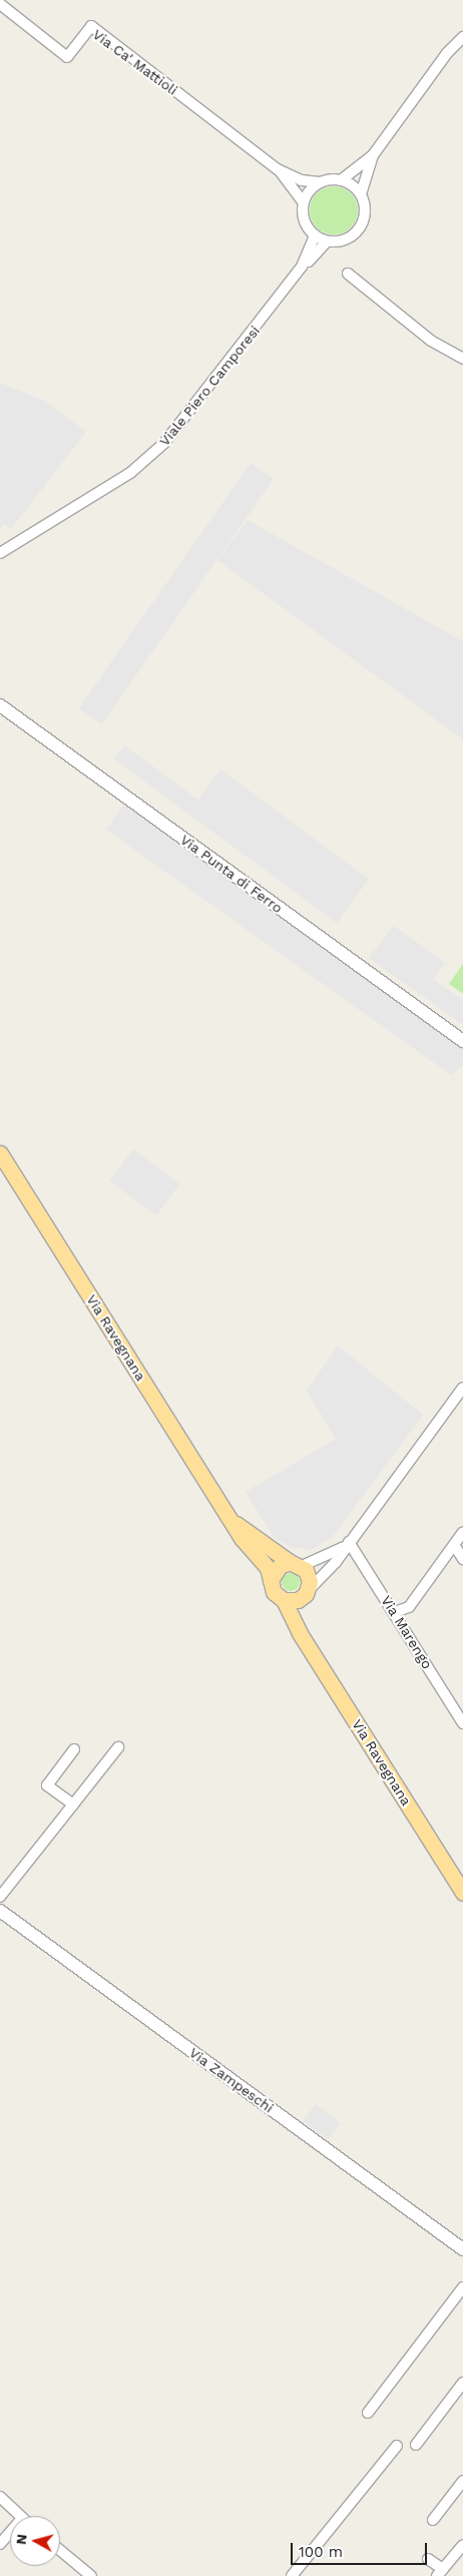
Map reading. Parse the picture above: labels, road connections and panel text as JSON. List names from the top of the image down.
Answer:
{
  "streets": {
    "main road": ["Via Ravegnana"],
    "street": [
      "Via Ca' Mattioli",
      "Viale Piero Camporesi",
      "Via Punta di Ferro",
      "Via Marengo",
      "Via Zampeschi"
    ]
  },
  "crossings": [
    ["Via Ca' Mattioli", "Viale Piero Camporesi"]
  ],
  "scale_bar": "100 m",
  "north": "left"
}
